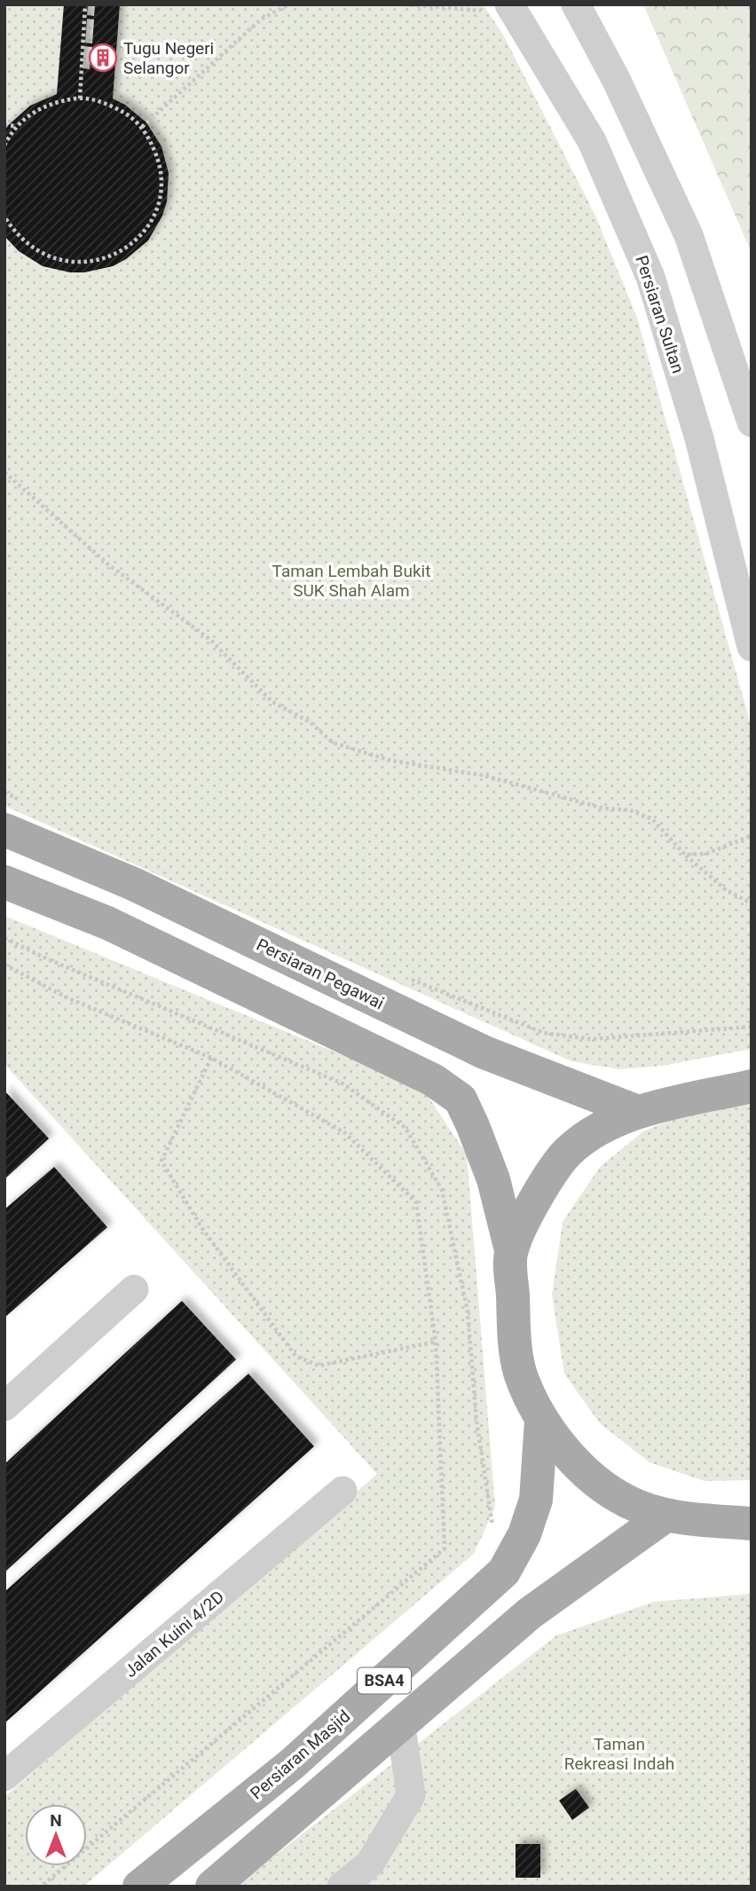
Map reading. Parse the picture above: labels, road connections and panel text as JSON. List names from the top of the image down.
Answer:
{
  "streets": {
    "main road": ["Persiaran Pegawai", "BSA4", "Persiaran Masjid"],
    "street": ["Persiaran Sultan", "Jalan Kuini 4/2D"]
  },
  "parks": ["Taman Lembah Bukit SUK Shah Alam", "Taman Rekreasi Indah"],
  "places": {
    "building": ["Tugu Negeri Selangor"]
  },
  "north": "top"
}
